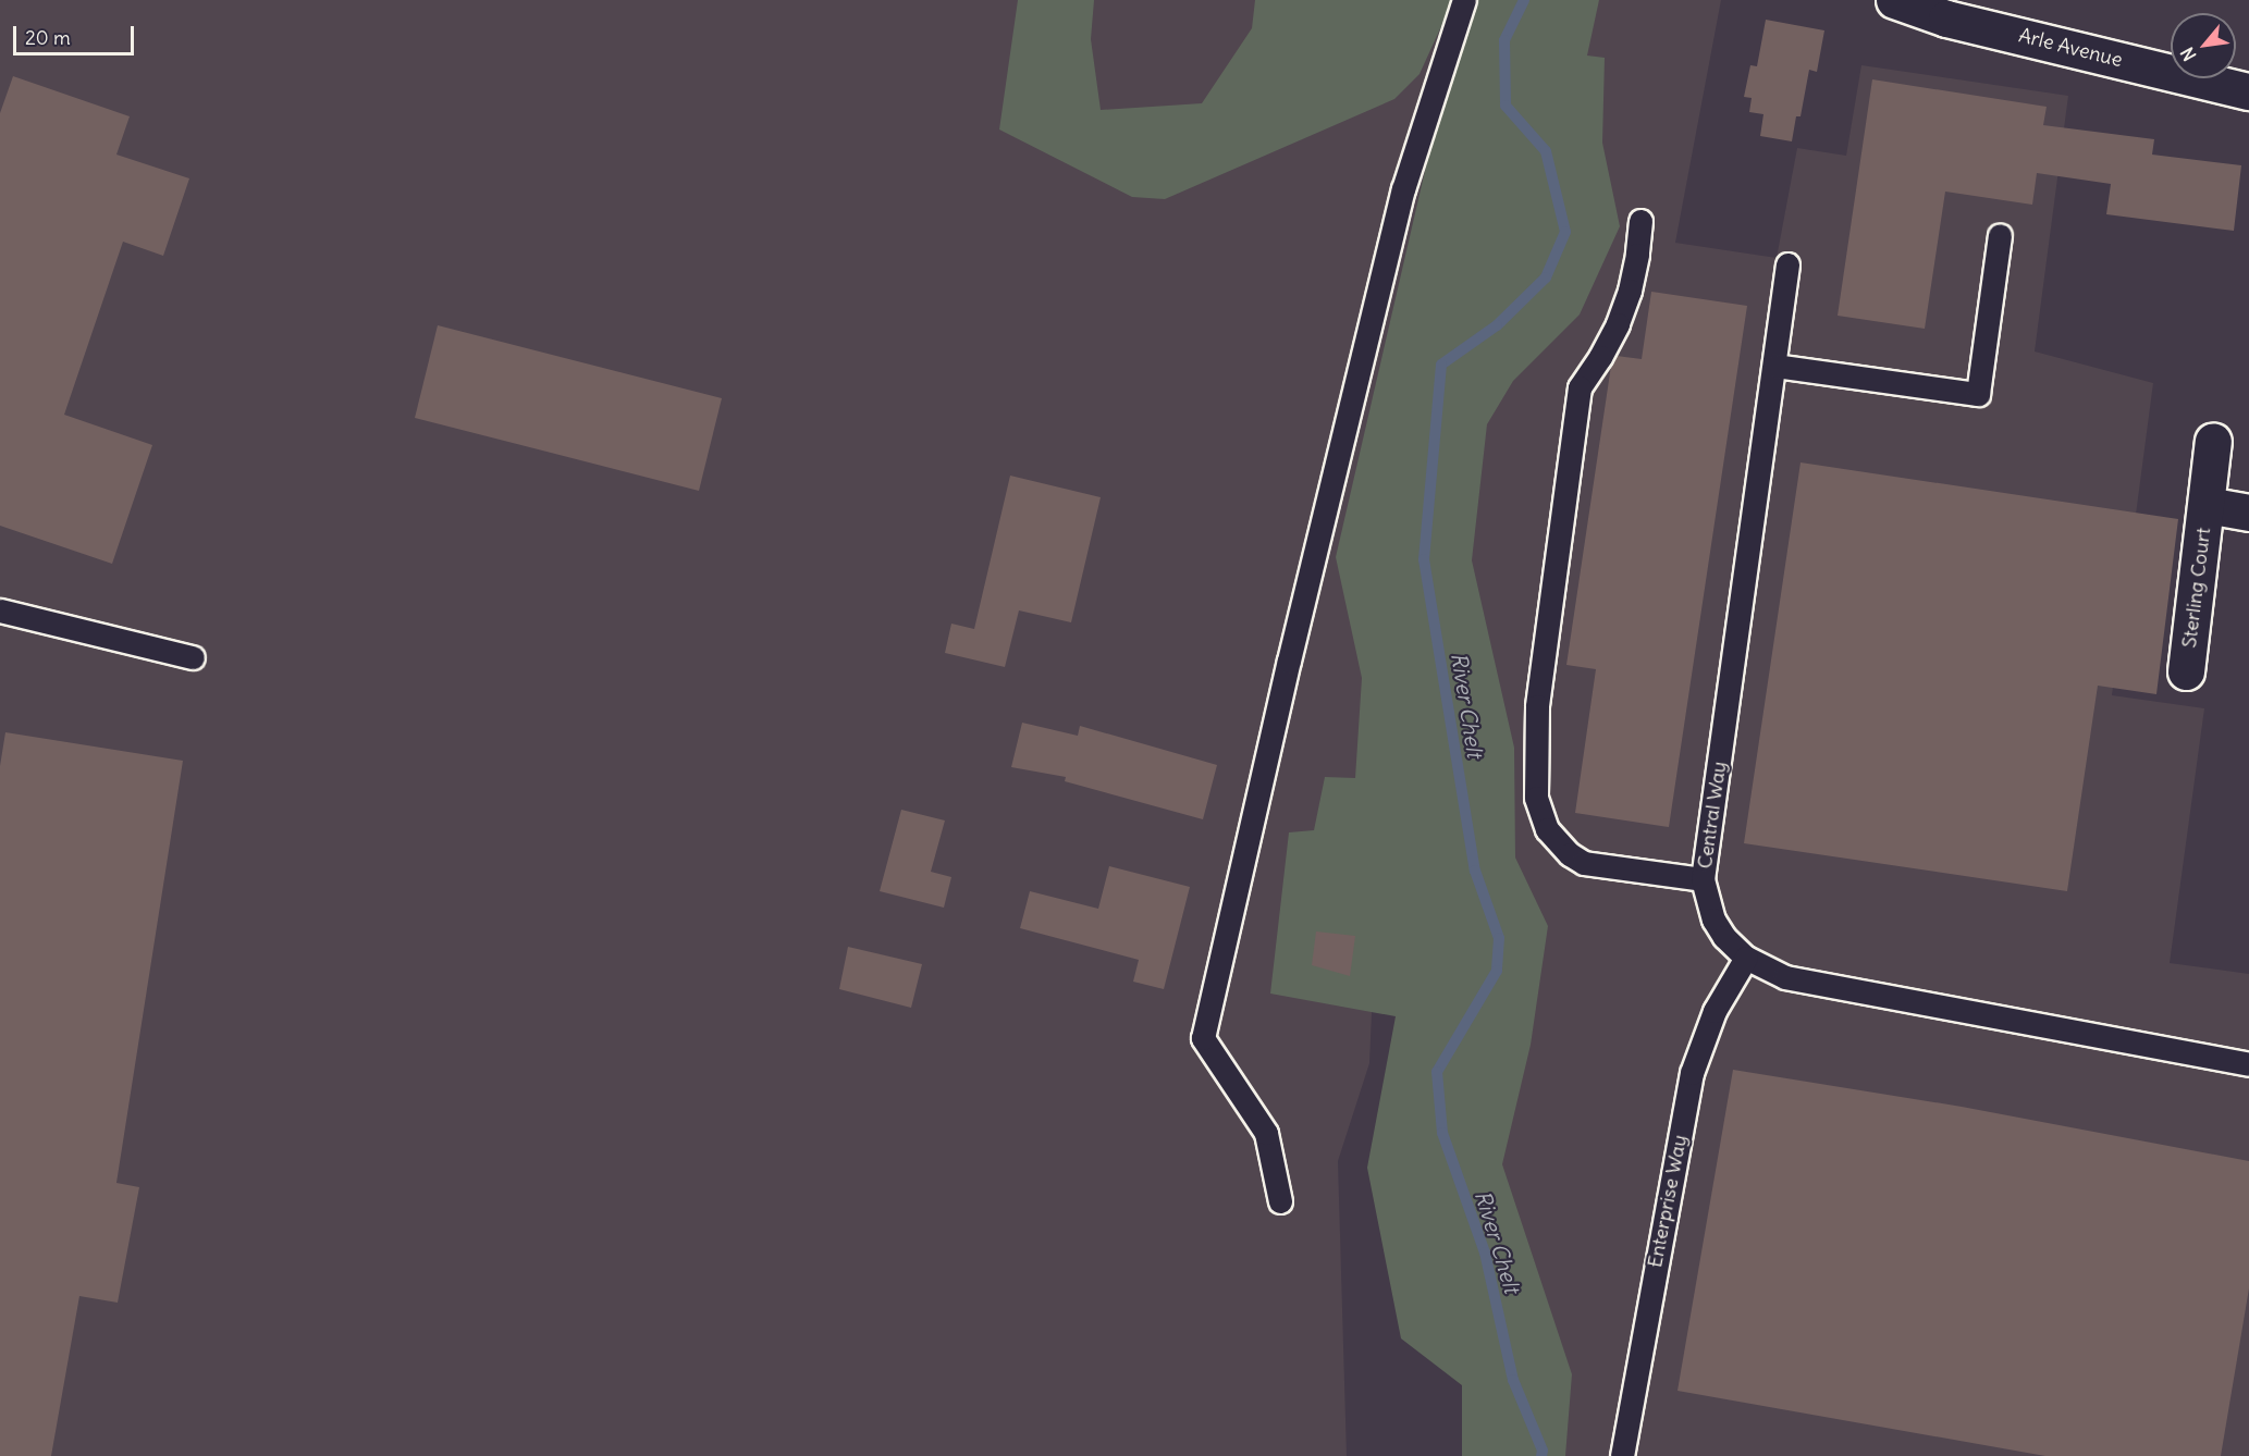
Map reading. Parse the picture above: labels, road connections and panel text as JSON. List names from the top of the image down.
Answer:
{
  "streets": {
    "street": ["Arle Avenue", "Sterling Court"],
    "lane": ["Central Way", "Enterprise Way"]
  },
  "crossings": [
    ["Central Way", "Enterprise Way"]
  ],
  "water": ["River Chelt"],
  "scale_bar": "20 m",
  "north": "bottom left"
}
